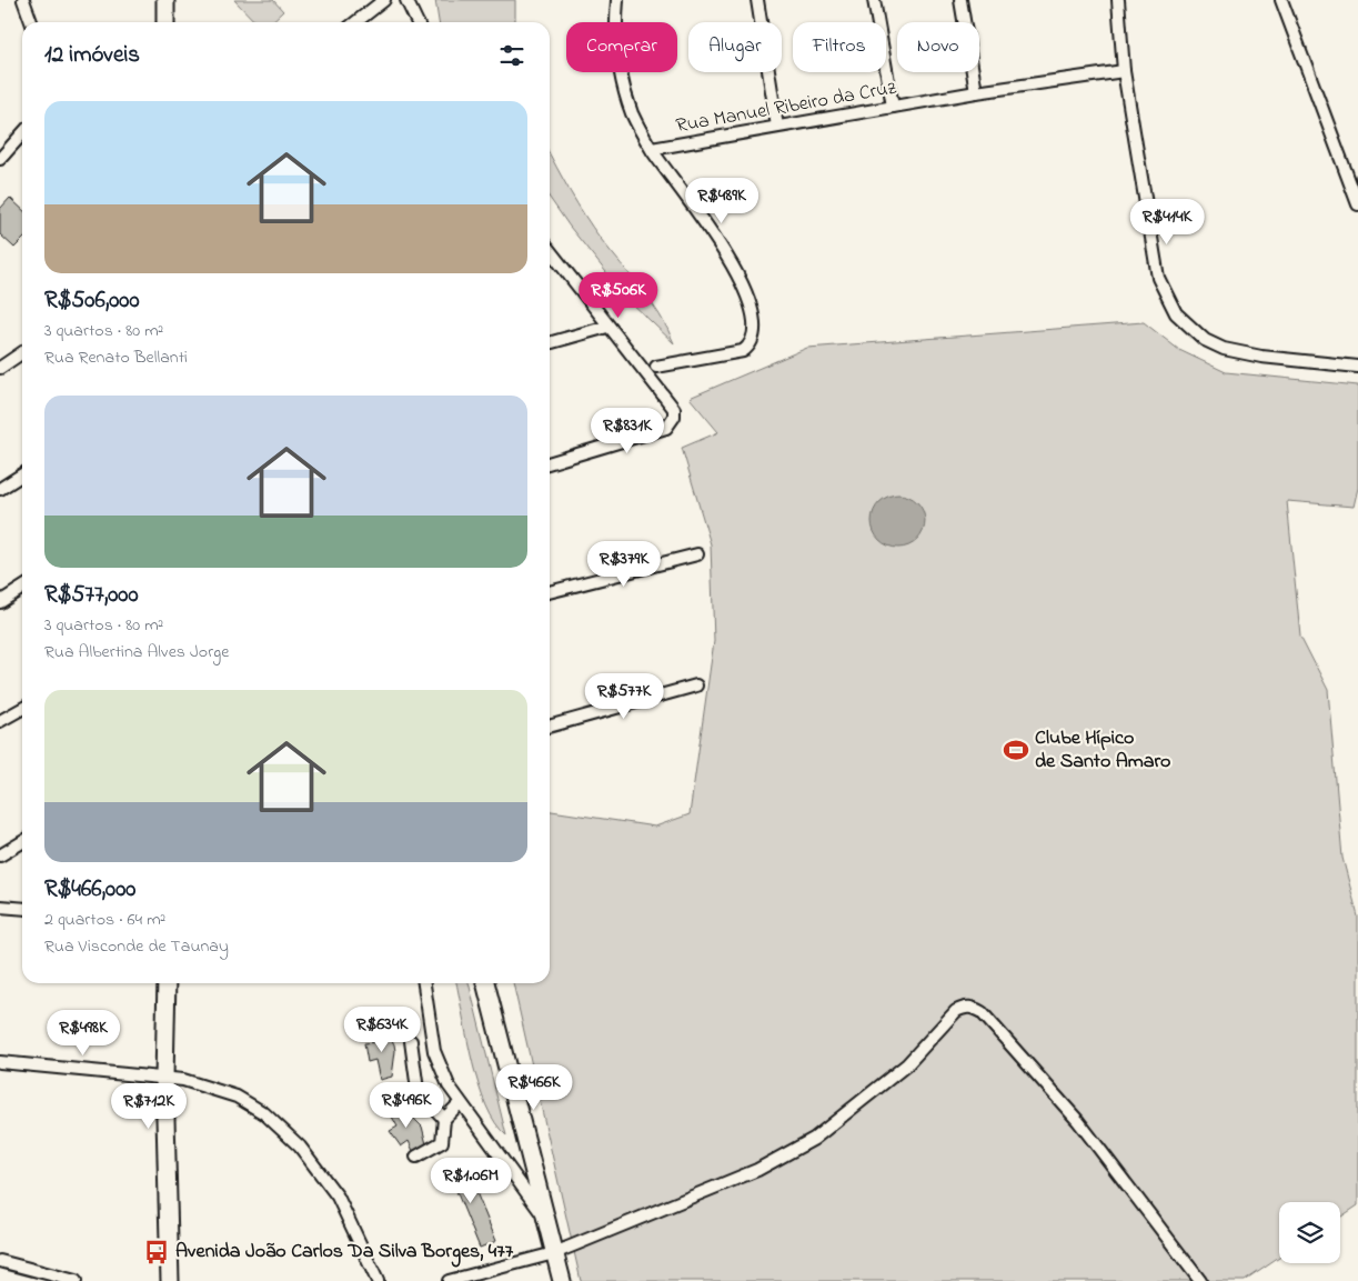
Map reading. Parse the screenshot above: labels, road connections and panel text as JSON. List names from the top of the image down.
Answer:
{
  "streets": {
    "street": ["Rua Manuel Ribeiro da Cruz"]
  },
  "places": {
    "sports": ["Clube Hípico de Santo Amaro"],
    "bus stop": ["Avenida João Carlos Da Silva Borges, 477"]
  },
  "page": {
    "chip": [
      "Comprar",
      "Alugar",
      "Filtros",
      "Novo"
    ],
    "heading": "12 imóveis",
    "list": [
      {
        "name": "R$506,000",
        "note": "3 quartos · 80 m² · Rua Renato Bellanti"
      },
      {
        "name": "R$577,000",
        "note": "3 quartos · 80 m² · Rua Albertina Alves Jorge"
      },
      {
        "name": "R$466,000",
        "note": "2 quartos · 64 m² · Rua Visconde de Taunay"
      }
    ],
    "price": [
      "R$489K",
      "R$414K",
      "R$506K",
      "R$831K",
      "R$379K",
      "R$577K",
      "R$634K",
      "R$498K",
      "R$466K",
      "R$496K",
      "R$712K",
      "R$1.06M"
    ]
  }
}
